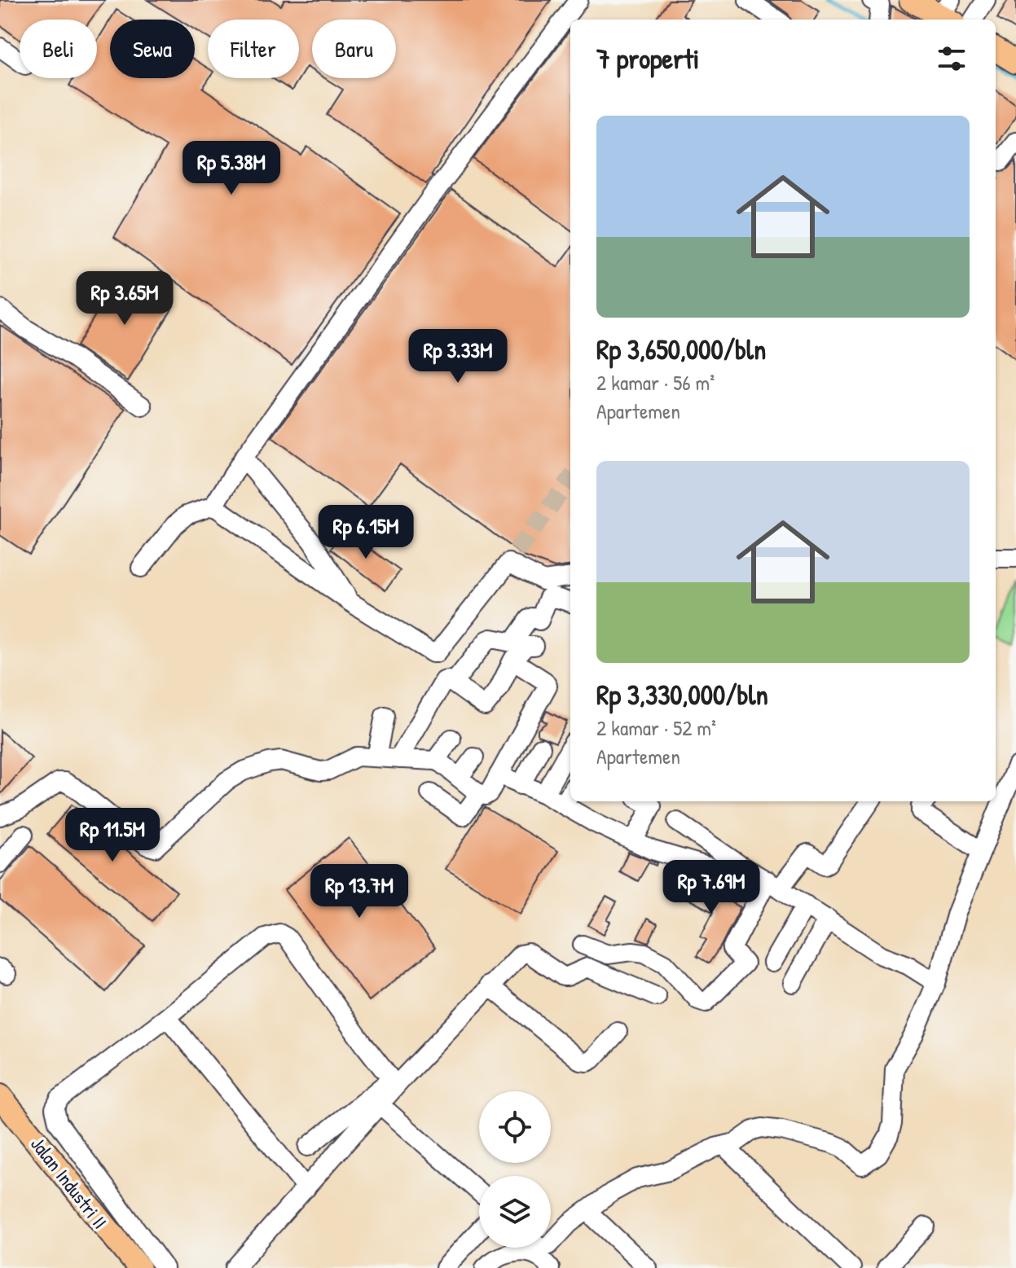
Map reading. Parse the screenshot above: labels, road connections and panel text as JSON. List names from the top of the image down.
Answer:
{
  "streets": {
    "main road": ["Jalan Industri II"]
  },
  "page": {
    "chip": [
      "Beli",
      "Sewa",
      "Filter",
      "Baru"
    ],
    "heading": "7 properti",
    "list": [
      {
        "name": "Rp 3,650,000/bln",
        "note": "2 kamar · 56 m² · Apartemen"
      },
      {
        "name": "Rp 3,330,000/bln",
        "note": "2 kamar · 52 m² · Apartemen"
      }
    ],
    "price": [
      "Rp 5.38M",
      "Rp 3.65M",
      "Rp 3.33M",
      "Rp 6.15M",
      "Rp 11.5M",
      "Rp 7.69M",
      "Rp 13.7M"
    ]
  }
}
